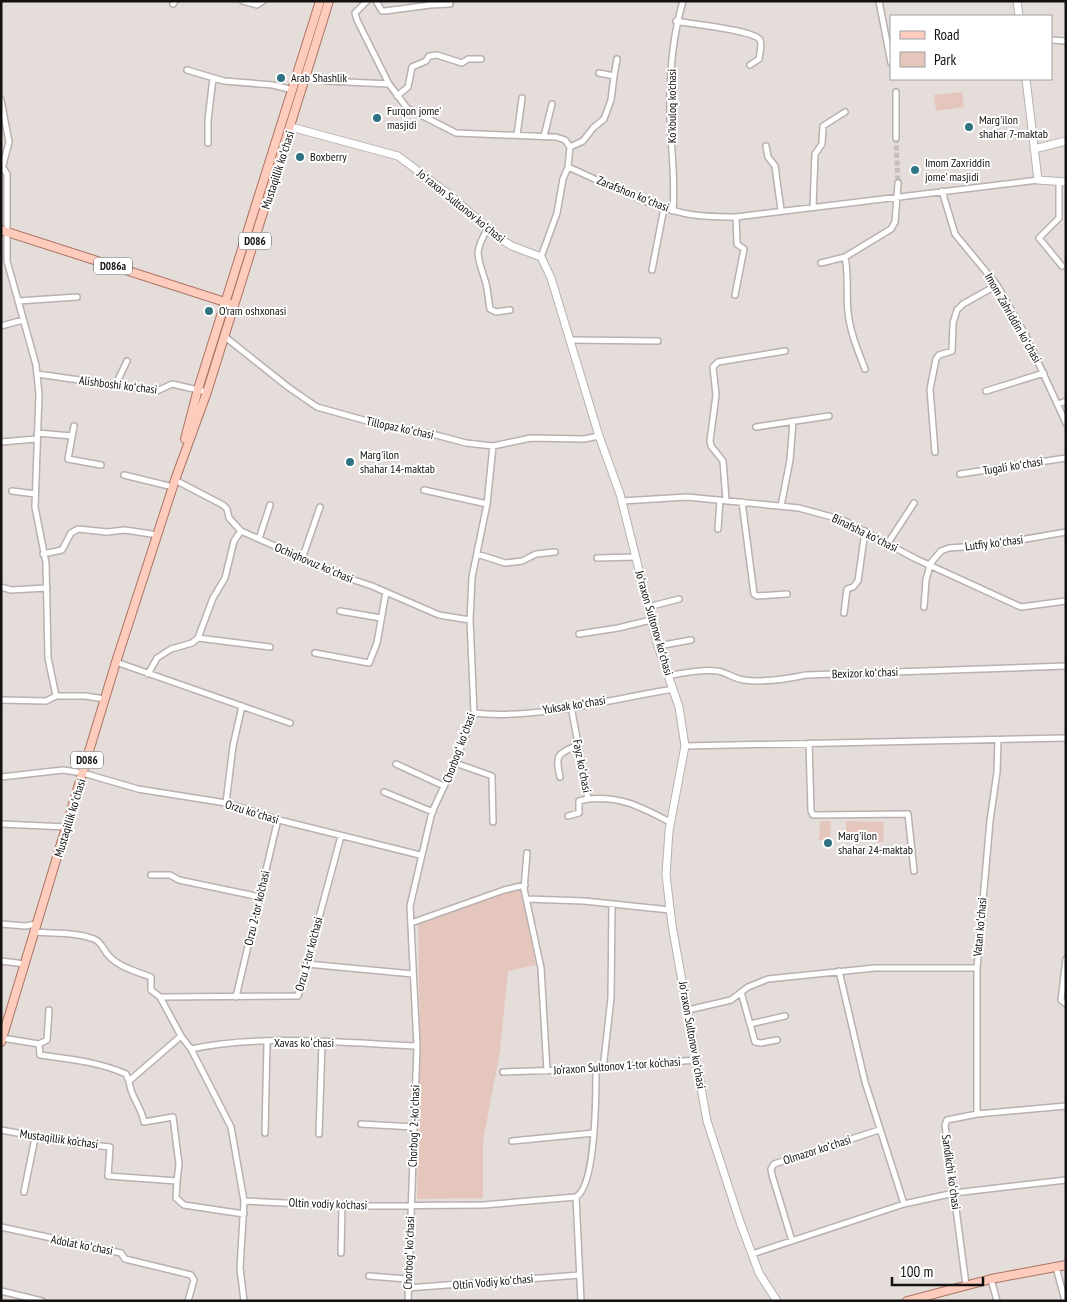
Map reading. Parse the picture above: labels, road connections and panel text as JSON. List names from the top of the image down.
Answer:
{
  "streets": {
    "main road": ["Mustaqillik koʻchasi", "D086", "D086a"],
    "street": [
      "Ko'kbuloq ko'chasi",
      "Zarafshon koʻchasi",
      "Joʻraxon Sultonov koʻchasi",
      "Imom Zahriddin koʻchasi",
      "Alishboshi koʻchasi",
      "Tillopaz koʻchasi",
      "Tugali koʻchasi",
      "Binafsha koʻchasi",
      "Lutfiy koʻchasi",
      "Ochiqhovuz koʻchasi",
      "Bexizor koʻchasi",
      "Yuksak koʻchasi",
      "Chorbogʻ koʻchasi",
      "Fayz koʻchasi",
      "Orzu koʻchasi",
      "Orzu 2-tor ko'chasi",
      "Vatan koʻchasi",
      "Orzu 1-tor ko'chasi",
      "Xavas koʻchasi",
      "Jo‘raxon Sultonov 1-tor ko‘chasi",
      "Chorbogʻ 2-koʻchasi",
      "Mustaqillik ko‘chasi",
      "Olmazor koʻchasi",
      "Sandikchi koʻchasi",
      "Oltin vodiy ko'chasi",
      "Adolat koʻchasi",
      "Oltin Vodiy koʻchasi"
    ]
  },
  "crossings": [
    ["Ko'kbuloq ko'chasi", "Zarafshon koʻchasi"],
    ["Mustaqillik koʻchasi", "Joʻraxon Sultonov koʻchasi"],
    ["Mustaqillik koʻchasi", "D086a"],
    ["Mustaqillik koʻchasi", "Alishboshi koʻchasi"],
    ["Mustaqillik koʻchasi", "Tillopaz koʻchasi"],
    ["Mustaqillik koʻchasi", "Orzu koʻchasi"],
    ["Zarafshon koʻchasi", "Imom Zahriddin koʻchasi"],
    ["Joʻraxon Sultonov koʻchasi", "Tillopaz koʻchasi"],
    ["Joʻraxon Sultonov koʻchasi", "Binafsha koʻchasi"],
    ["Joʻraxon Sultonov koʻchasi", "Bexizor koʻchasi"],
    ["Joʻraxon Sultonov koʻchasi", "Yuksak koʻchasi"],
    ["Joʻraxon Sultonov koʻchasi", "Fayz koʻchasi"],
    ["Joʻraxon Sultonov koʻchasi", "Jo‘raxon Sultonov 1-tor ko‘chasi"],
    ["Tillopaz koʻchasi", "Chorbogʻ koʻchasi"],
    ["Binafsha koʻchasi", "Lutfiy koʻchasi"],
    ["Ochiqhovuz koʻchasi", "Chorbogʻ koʻchasi"],
    ["Yuksak koʻchasi", "Chorbogʻ koʻchasi"],
    ["Yuksak koʻchasi", "Fayz koʻchasi"],
    ["Chorbogʻ koʻchasi", "Orzu koʻchasi"],
    ["Chorbogʻ koʻchasi", "Xavas koʻchasi"],
    ["Chorbogʻ koʻchasi", "Chorbogʻ 2-koʻchasi"],
    ["Chorbogʻ koʻchasi", "Oltin vodiy ko'chasi"],
    ["Chorbogʻ koʻchasi", "Oltin Vodiy koʻchasi"],
    ["Orzu koʻchasi", "Orzu 2-tor ko'chasi"],
    ["Orzu koʻchasi", "Orzu 1-tor ko'chasi"],
    ["Orzu 2-tor ko'chasi", "Orzu 1-tor ko'chasi"],
    ["Vatan koʻchasi", "Sandikchi koʻchasi"],
    ["Xavas koʻchasi", "Chorbogʻ 2-koʻchasi"],
    ["Chorbogʻ 2-koʻchasi", "Oltin vodiy ko'chasi"]
  ],
  "places": [
    "Arab Shashlik",
    "Furqon jome' masjidi",
    "Marg'ilon shahar 7-maktab",
    "Boxberry",
    "Imom Zaxriddin jome' masjidi",
    "O'ram oshxonasi",
    "Marg'ilon shahar 14-maktab",
    "Marg'ilon shahar 24-maktab"
  ],
  "legend": ["Road", "Park"],
  "scale_bar": "100 m"
}
